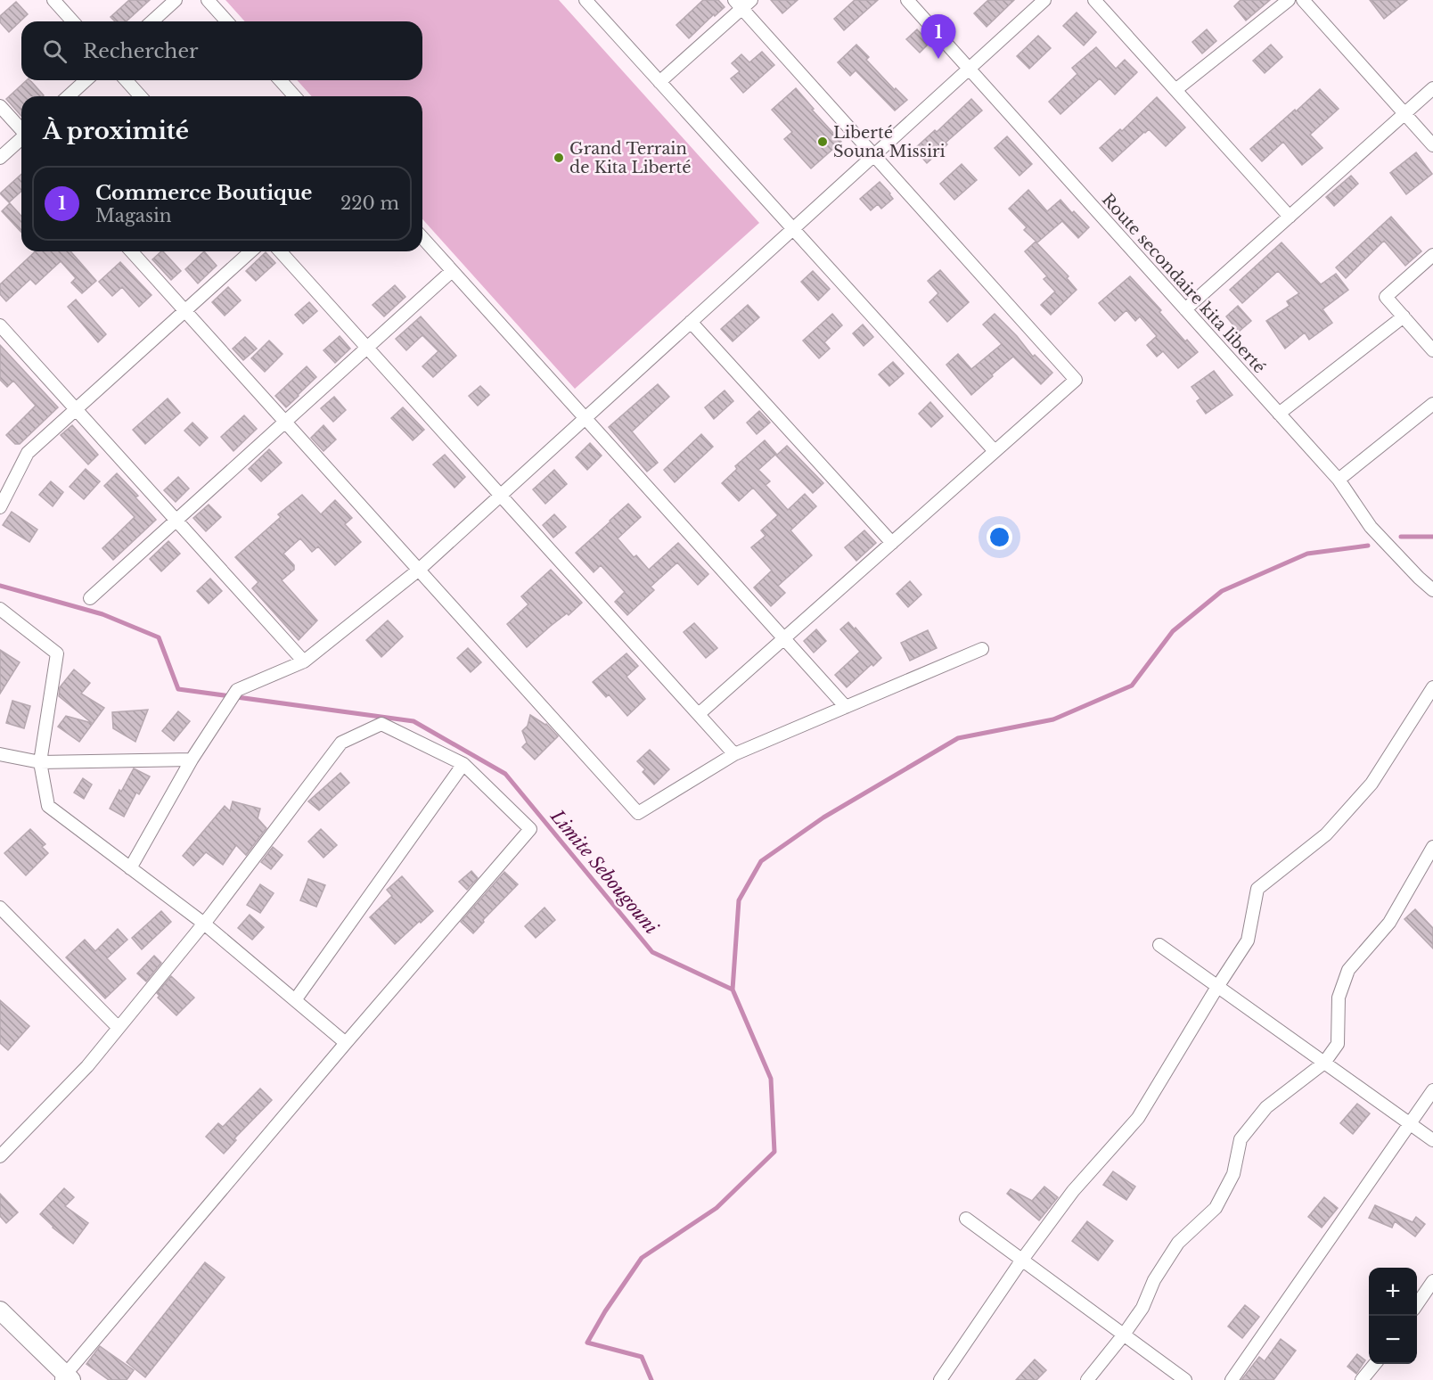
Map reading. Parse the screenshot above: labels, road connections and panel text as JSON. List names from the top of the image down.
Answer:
{
  "streets": {
    "street": ["Route secondaire kita liberté"]
  },
  "water": ["Limite Sebougouni"],
  "places": ["Liberté Souna Missiri", "Grand Terrain de Kita Liberté"],
  "page": {
    "pins": "1",
    "search": "Rechercher",
    "heading": "À proximité",
    "list": [
      {
        "mark": "1",
        "name": "Commerce Boutique",
        "note": "Magasin",
        "value": "220 m"
      }
    ],
    "map_buttons": ["+", "−"]
  }
}
